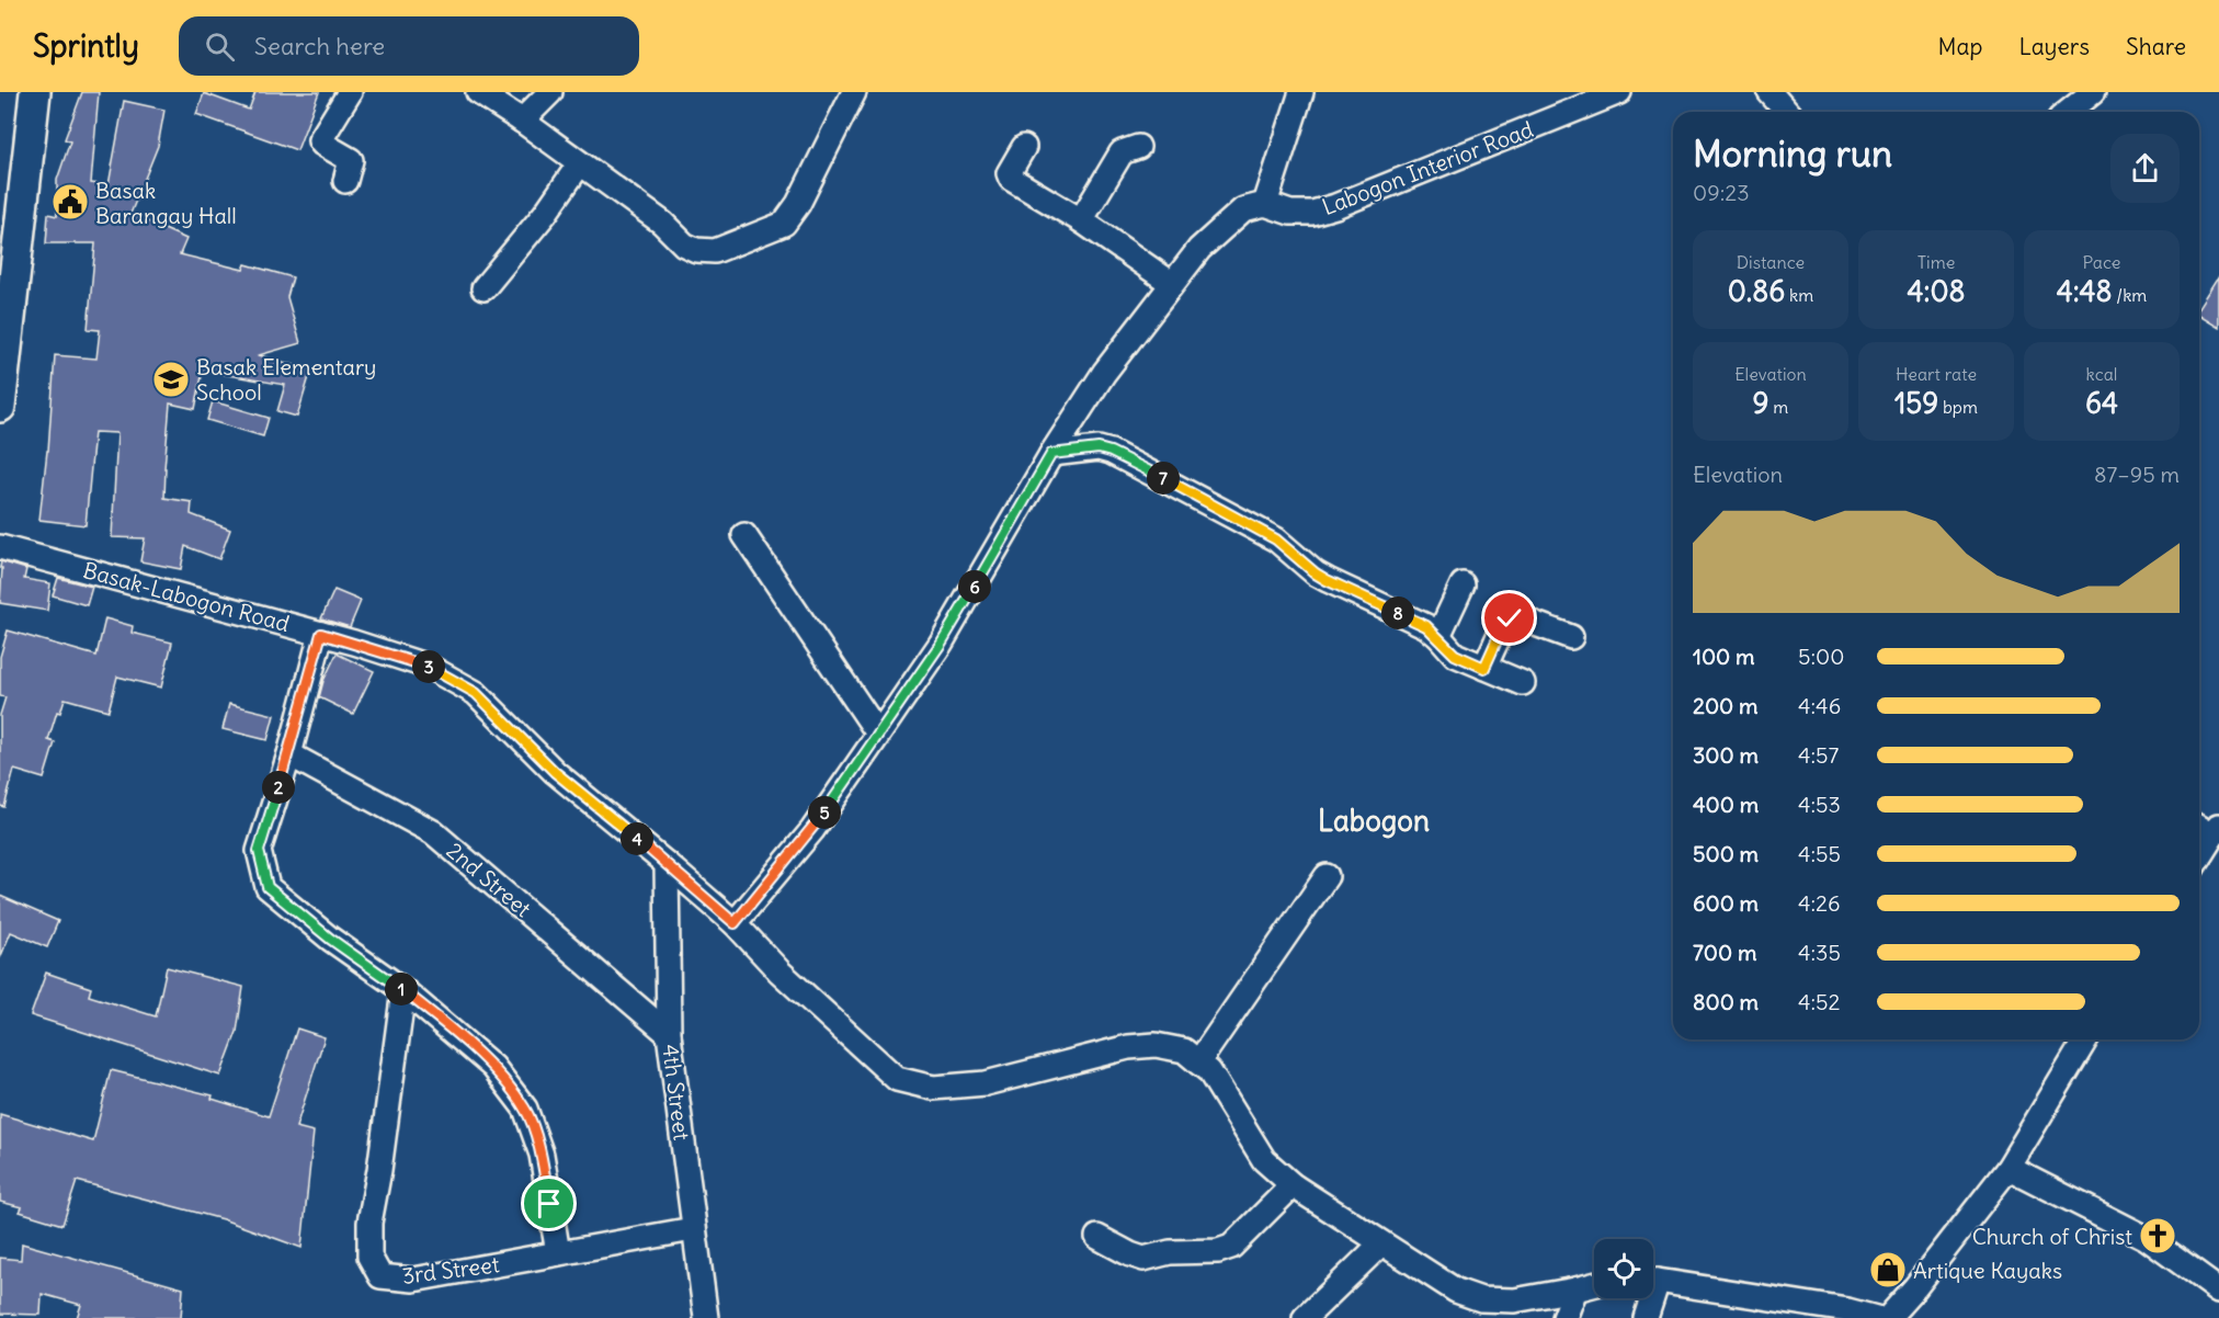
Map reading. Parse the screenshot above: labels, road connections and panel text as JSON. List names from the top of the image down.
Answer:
{
  "streets": {
    "street": [
      "Labogon Interior Road",
      "Basak-Labogon Road",
      "2nd Street",
      "4th Street",
      "3rd Street"
    ]
  },
  "crossings": [
    ["Basak-Labogon Road", "4th Street"],
    ["2nd Street", "4th Street"],
    ["4th Street", "3rd Street"]
  ],
  "districts": ["Labogon"],
  "places": {
    "public building": ["Basak Barangay Hall"],
    "school or university": ["Basak Elementary School"],
    "church": ["Church of Christ"],
    "shop": ["Artique Kayaks"]
  },
  "page": {
    "header": "Sprintly",
    "search": "Search here",
    "nav": ["Map", "Layers", "Share"],
    "heading": ["Morning run", "09:23"],
    "stats": [
      ["Distance", "0.86 km"],
      ["Time", "4:08"],
      ["Pace", "4:48 /km"],
      ["Elevation", "9 m"],
      ["Heart rate", "159 bpm"],
      ["kcal", "64"]
    ],
    "chart": ["Elevation", "87–95 m"],
    "pins": [
      "7",
      "6",
      "8",
      "3",
      "2",
      "5",
      "4",
      "1"
    ],
    "list": [
      {
        "name": "100 m",
        "note": "5:00"
      },
      {
        "name": "200 m",
        "note": "4:46"
      },
      {
        "name": "300 m",
        "note": "4:57"
      },
      {
        "name": "400 m",
        "note": "4:53"
      },
      {
        "name": "500 m",
        "note": "4:55"
      },
      {
        "name": "600 m",
        "note": "4:26"
      },
      {
        "name": "700 m",
        "note": "4:35"
      },
      {
        "name": "800 m",
        "note": "4:52"
      }
    ]
  }
}
